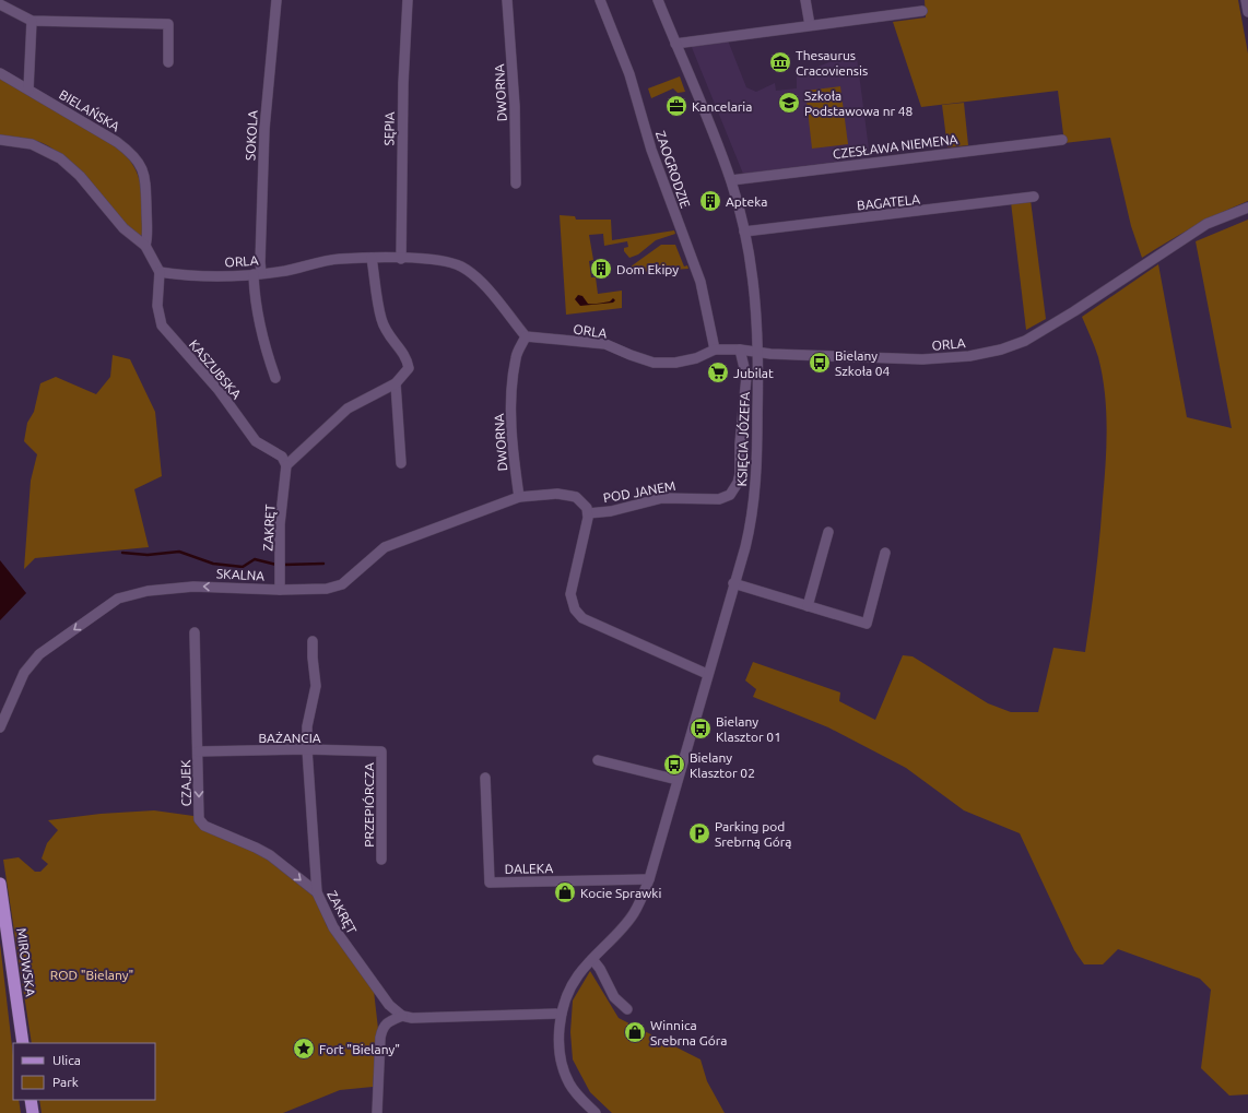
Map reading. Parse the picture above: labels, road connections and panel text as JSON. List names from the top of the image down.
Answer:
{
  "streets": {
    "main road": ["MIROWSKA"],
    "street": [
      "DWORNA",
      "BIELAŃSKA",
      "SĘPIA",
      "SOKOLA",
      "CZESŁAWA NIEMENA",
      "ZAOGRODZIE",
      "BAGATELA",
      "ORLA",
      "KASZUBSKA",
      "KSIĘCIA JÓZEFA",
      "POD JANEM",
      "ZAKRĘT",
      "SKALNA",
      "BAŻANCIA",
      "CZAJEK",
      "PRZEPIÓRCZA",
      "DALEKA"
    ]
  },
  "crossings": [
    ["DWORNA", "ORLA"],
    ["DWORNA", "POD JANEM"],
    ["DWORNA", "SKALNA"],
    ["SĘPIA", "ORLA"],
    ["SOKOLA", "ORLA"],
    ["CZESŁAWA NIEMENA", "KSIĘCIA JÓZEFA"],
    ["ZAOGRODZIE", "ORLA"],
    ["BAGATELA", "KSIĘCIA JÓZEFA"],
    ["ORLA", "KASZUBSKA"],
    ["ORLA", "KSIĘCIA JÓZEFA"],
    ["ORLA", "POD JANEM"],
    ["KASZUBSKA", "ZAKRĘT"],
    ["KSIĘCIA JÓZEFA", "POD JANEM"],
    ["KSIĘCIA JÓZEFA", "DALEKA"],
    ["POD JANEM", "SKALNA"],
    ["ZAKRĘT", "SKALNA"],
    ["ZAKRĘT", "BAŻANCIA"],
    ["ZAKRĘT", "CZAJEK"],
    ["BAŻANCIA", "CZAJEK"],
    ["BAŻANCIA", "PRZEPIÓRCZA"]
  ],
  "one_way": ["SKALNA", "CZAJEK"],
  "parks": ["ROD \"Bielany\""],
  "places": {
    "museum": ["Thesaurus Cracoviensis"],
    "school or university": ["Szkoła Podstawowa nr 48"],
    "office": ["Kancelaria"],
    "building": ["Apteka", "Dom Ekipy"],
    "bus stop": ["Bielany Szkoła 04", "Bielany Klasztor 01", "Bielany Klasztor 02"],
    "supermarket": ["Jubilat"],
    "parking": ["Parking pod Srebrną Górą"],
    "shop": ["Kocie Sprawki", "Winnica Srebrna Góra"],
    "place": ["Fort \"Bielany\""]
  },
  "legend": ["Ulica", "Park"]
}
